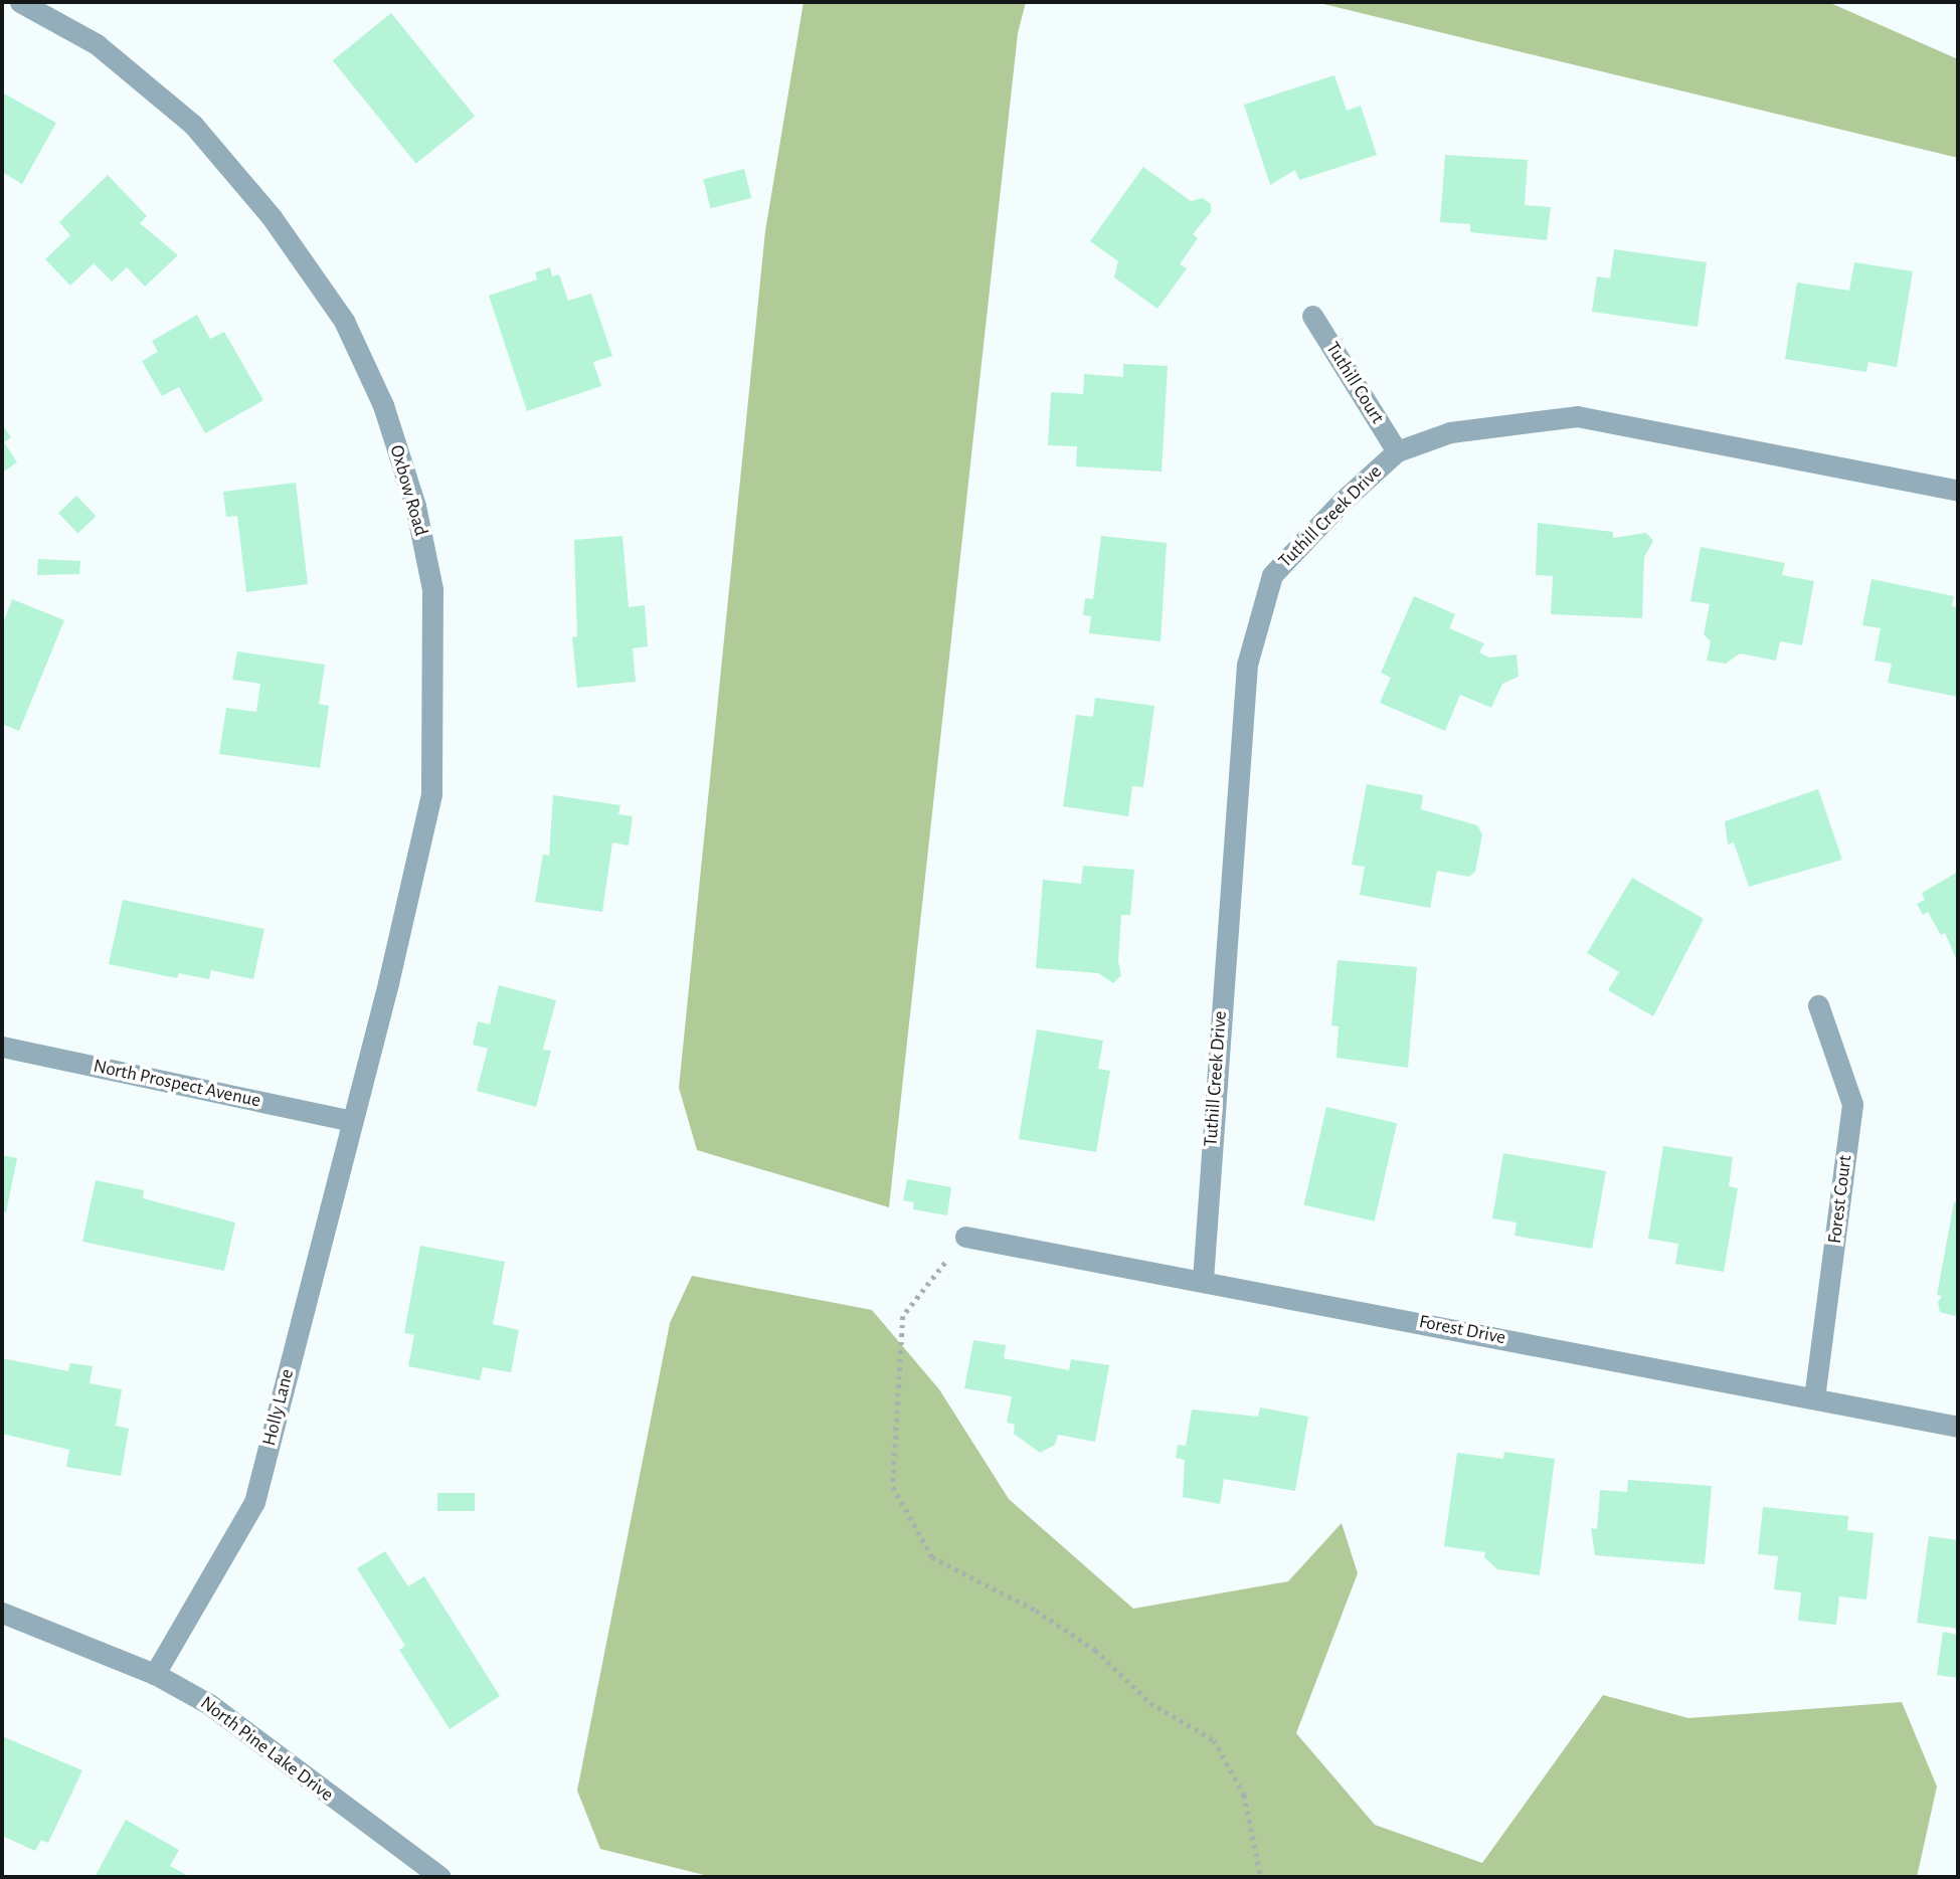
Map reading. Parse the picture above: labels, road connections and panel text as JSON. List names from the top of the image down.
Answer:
{
  "streets": {
    "street": [
      "Tuthill Court",
      "Oxbow Road",
      "Tuthill Creek Drive",
      "North Prospect Avenue",
      "Forest Court",
      "Forest Drive",
      "Holly Lane",
      "North Pine Lake Drive"
    ]
  },
  "crossings": [
    ["Tuthill Court", "Tuthill Creek Drive"],
    ["Oxbow Road", "North Prospect Avenue"],
    ["Oxbow Road", "Holly Lane"],
    ["Tuthill Creek Drive", "Forest Drive"],
    ["North Prospect Avenue", "Holly Lane"],
    ["Forest Court", "Forest Drive"],
    ["Holly Lane", "North Pine Lake Drive"]
  ]
}
